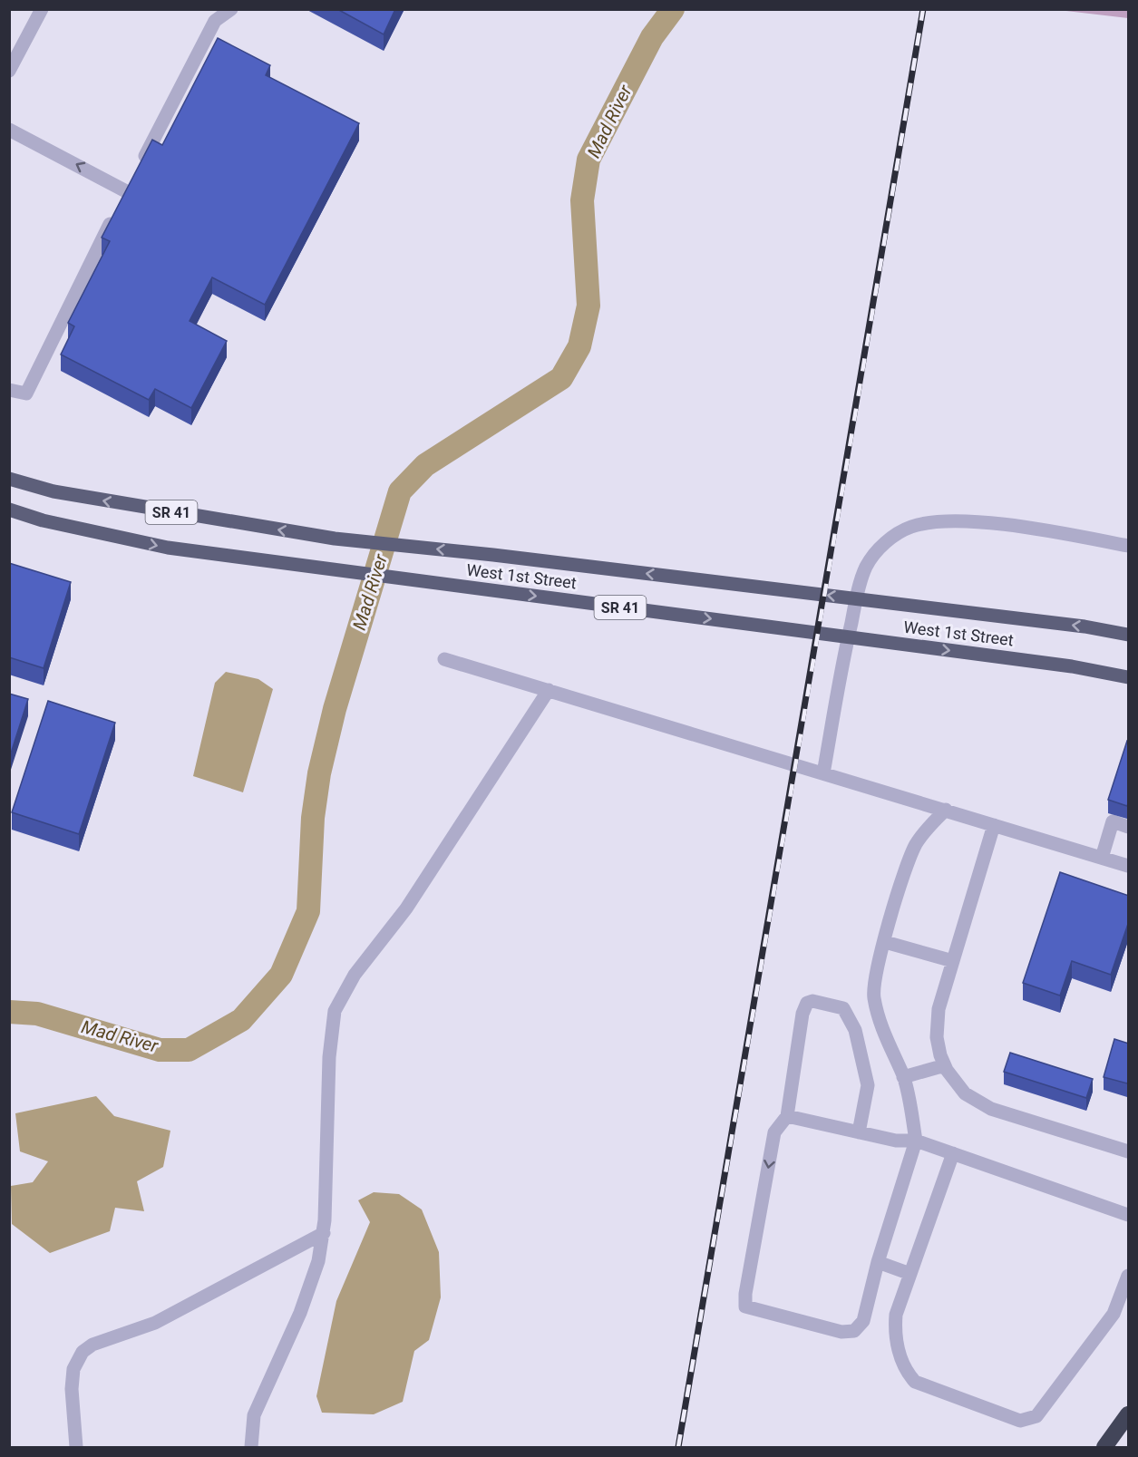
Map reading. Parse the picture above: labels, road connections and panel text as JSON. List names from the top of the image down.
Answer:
{
  "streets": {
    "main road": ["SR 41", "West 1st Street"]
  },
  "water": ["Mad River"]
}
